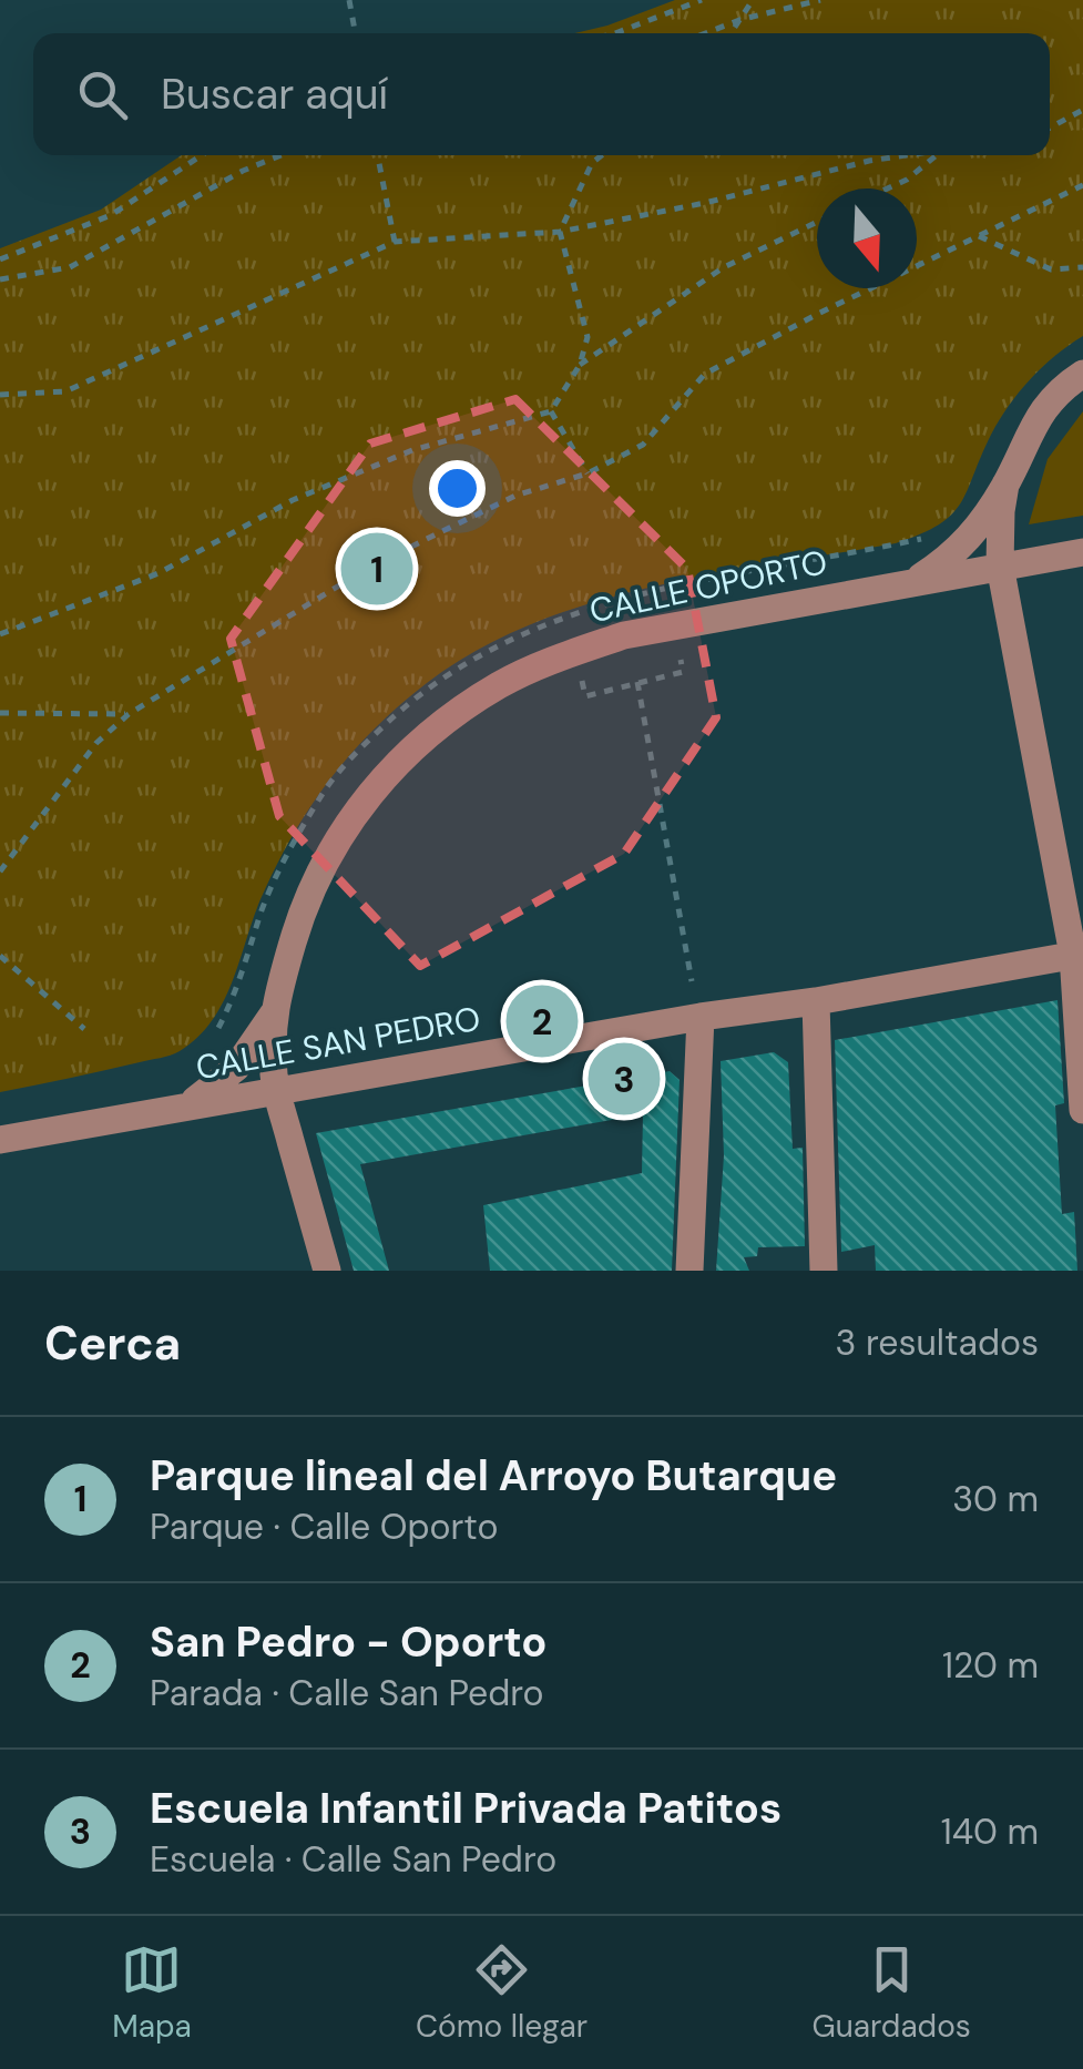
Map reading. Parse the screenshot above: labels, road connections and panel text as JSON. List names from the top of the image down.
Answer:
{
  "streets": {
    "street": ["CALLE OPORTO", "CALLE SAN PEDRO"]
  },
  "crossings": [
    ["CALLE OPORTO", "CALLE SAN PEDRO"]
  ],
  "north": "bottom",
  "page": {
    "search": "Buscar aquí",
    "pins": ["1", "2", "3"],
    "heading": ["Cerca", "3 resultados"],
    "list": [
      {
        "mark": "1",
        "name": "Parque lineal del Arroyo Butarque",
        "note": "Parque · Calle Oporto",
        "value": "30 m"
      },
      {
        "mark": "2",
        "name": "San Pedro - Oporto",
        "note": "Parada · Calle San Pedro",
        "value": "120 m"
      },
      {
        "mark": "3",
        "name": "Escuela Infantil Privada Patitos",
        "note": "Escuela · Calle San Pedro",
        "value": "140 m"
      }
    ],
    "nav": ["Mapa", "Cómo llegar", "Guardados"]
  }
}
